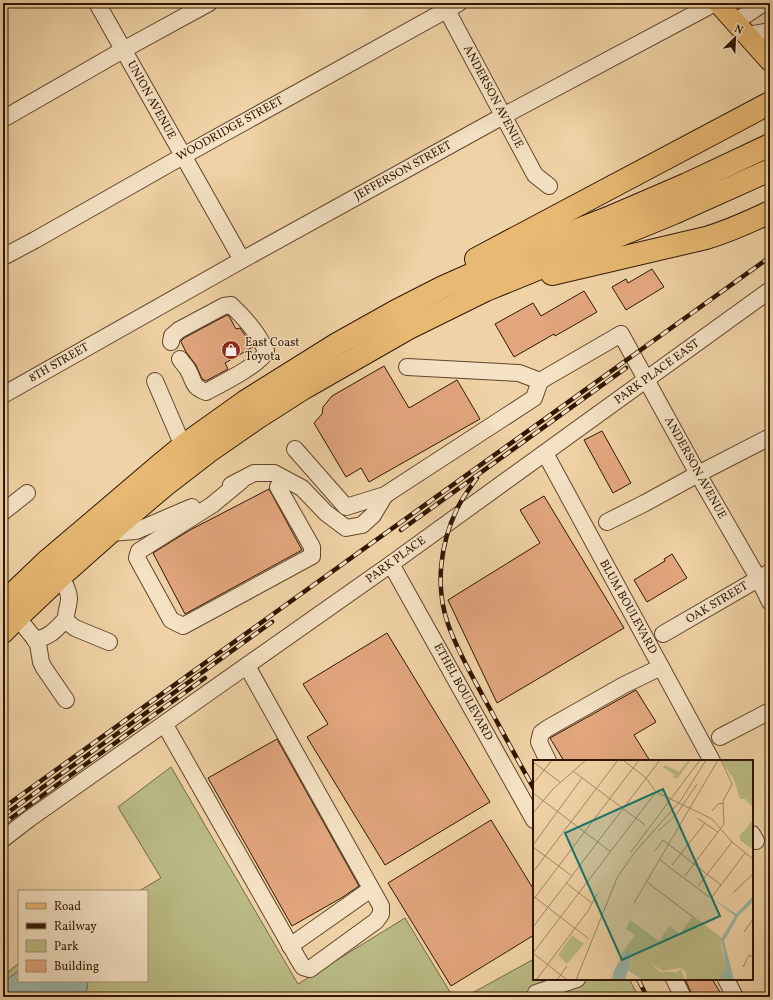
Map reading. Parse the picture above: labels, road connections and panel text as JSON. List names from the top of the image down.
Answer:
{
  "streets": {
    "street": [
      "ANDERSON AVENUE",
      "UNION AVENUE",
      "WOODRIDGE STREET",
      "JEFFERSON STREET",
      "8TH STREET",
      "PARK PLACE EAST",
      "PARK PLACE",
      "OAK STREET",
      "BLUM BOULEVARD",
      "ETHEL BOULEVARD"
    ]
  },
  "crossings": [
    ["ANDERSON AVENUE", "WOODRIDGE STREET"],
    ["ANDERSON AVENUE", "JEFFERSON STREET"],
    ["ANDERSON AVENUE", "PARK PLACE EAST"],
    ["ANDERSON AVENUE", "OAK STREET"],
    ["UNION AVENUE", "WOODRIDGE STREET"],
    ["UNION AVENUE", "JEFFERSON STREET"],
    ["JEFFERSON STREET", "8TH STREET"],
    ["PARK PLACE EAST", "PARK PLACE"],
    ["PARK PLACE EAST", "BLUM BOULEVARD"],
    ["PARK PLACE", "BLUM BOULEVARD"],
    ["PARK PLACE", "ETHEL BOULEVARD"]
  ],
  "places": {
    "shop": ["East Coast Toyota"]
  },
  "legend": [
    "Road",
    "Railway",
    "Park",
    "Building"
  ],
  "north": "top right"
}
